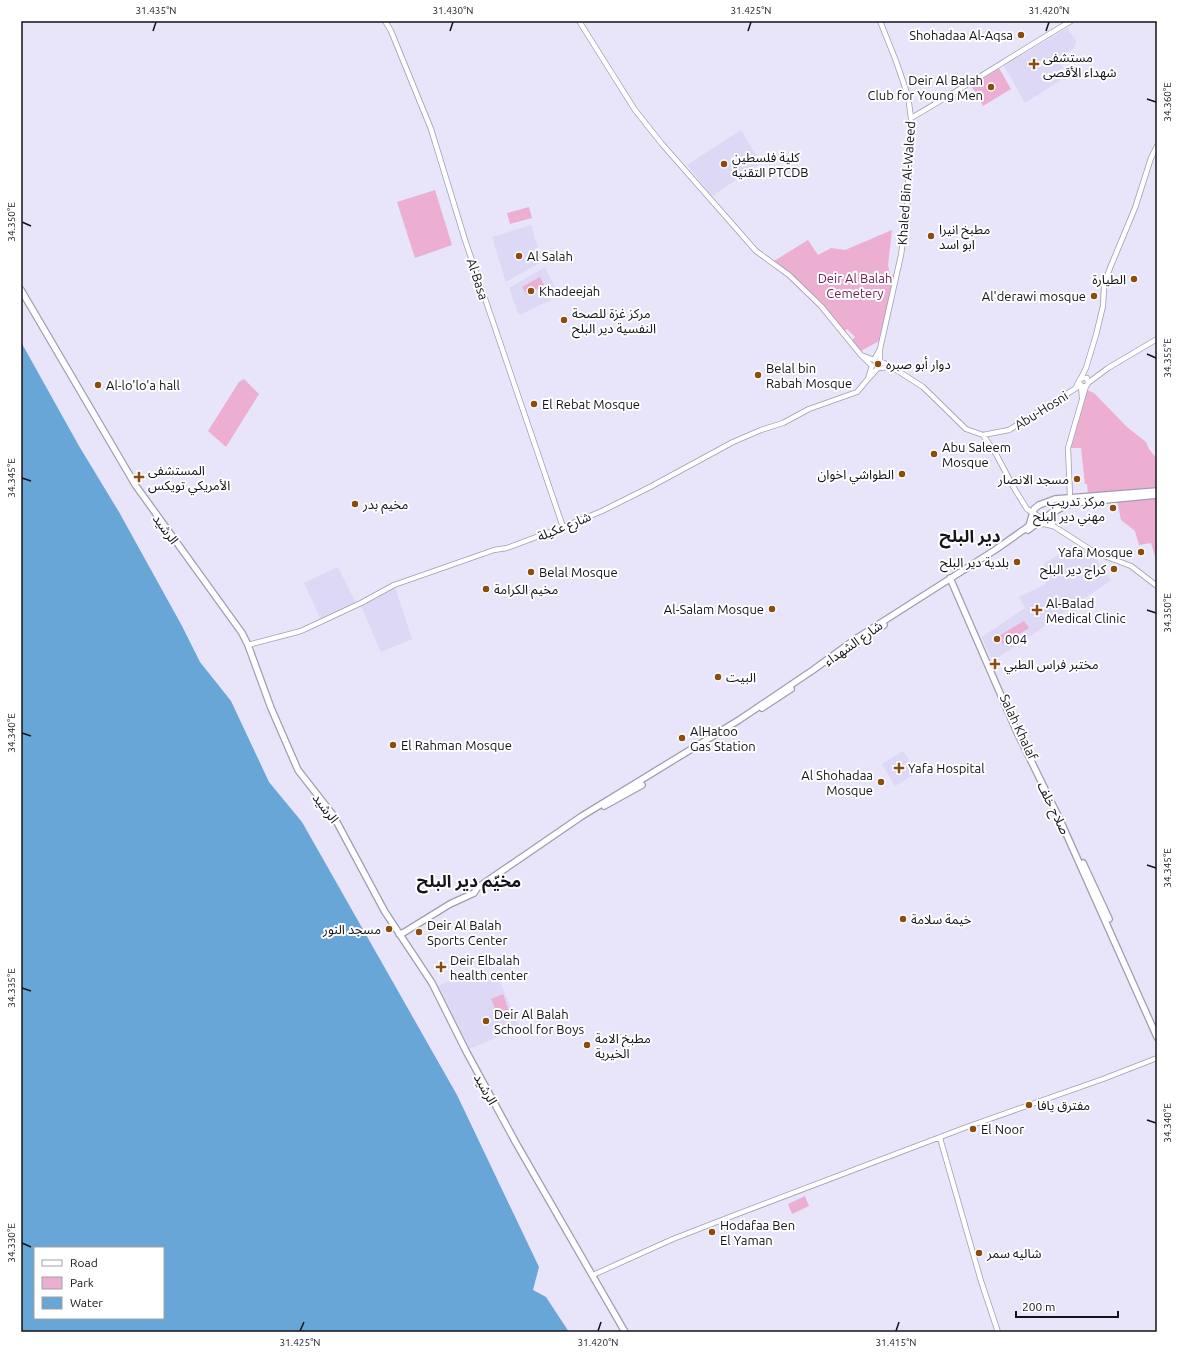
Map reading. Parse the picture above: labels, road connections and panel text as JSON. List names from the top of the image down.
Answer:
{
  "streets": {
    "main road": [
      "الرشيد",
      "شارع الشهداء",
      "Salah Khalaf",
      "صلاح خلف"
    ],
    "street": [
      "Khaled Bin Al-Waleed",
      "Al-Basa",
      "Abu-Hosni",
      "شارع عكيلة"
    ]
  },
  "crossings": [
    ["Al-Basa", "شارع عكيلة"],
    ["شارع عكيلة", "الرشيد"],
    ["الرشيد", "شارع الشهداء"],
    ["شارع الشهداء", "Salah Khalaf"],
    ["شارع الشهداء", "صلاح خلف"],
    ["Salah Khalaf", "صلاح خلف"]
  ],
  "districts": ["دير البلح", "مخيّم دير البلح"],
  "parks": ["Deir Al Balah Cemetery"],
  "places": {
    "other": [
      "Shohadaa Al-Aqsa",
      "Deir Al Balah Club for Young Men",
      "كلية فلسطين التقنية PTCDB",
      "مطبخ انيرا ابو اسد",
      "Al Salah",
      "الطيارة",
      "Khadeejah",
      "Al'derawi mosque",
      "مركز غزة للصحة النفسية دير البلح",
      "دوار أبو صبره",
      "Belal bin Rabah Mosque",
      "Al-lo'lo'a hall",
      "El Rebat Mosque",
      "Abu Saleem Mosque",
      "الطواشي اخوان",
      "مسجد الانصار",
      "مخيم بدر",
      "مركز تدريب مهني دير البلح",
      "Yafa Mosque",
      "بلدية دير البلح",
      "كراج دير البلح",
      "Belal Mosque",
      "مخيم الكرامة",
      "Al-Salam Mosque",
      "004",
      "البيت",
      "AlHatoo Gas Station",
      "El Rahman Mosque",
      "Al Shohadaa Mosque",
      "خيمة سلامة",
      "مسجد النور",
      "Deir Al Balah Sports Center",
      "Deir Al Balah School for Boys",
      "مطبخ الامة الخيرية",
      "مفترق يافا",
      "El Noor",
      "Hodafaa Ben El Yaman",
      "شاليه سمر"
    ],
    "health": [
      "مستشفى شهداء الأقصى",
      "المستشفى الأمريكي تويكس",
      "Al-Balad Medical Clinic",
      "مختبر فراس الطبي",
      "Yafa Hospital",
      "Deir Elbalah health center"
    ]
  },
  "legend": ["Road", "Park", "Water"],
  "scale_bar": "200 m",
  "coordinates": [
    "31.435°N",
    "31.430°N",
    "31.425°N",
    "31.420°N",
    "34.360°E",
    "34.350°E",
    "34.355°E",
    "34.345°E",
    "34.340°E",
    "34.335°E",
    "34.330°E",
    "31.415°N"
  ]
}
